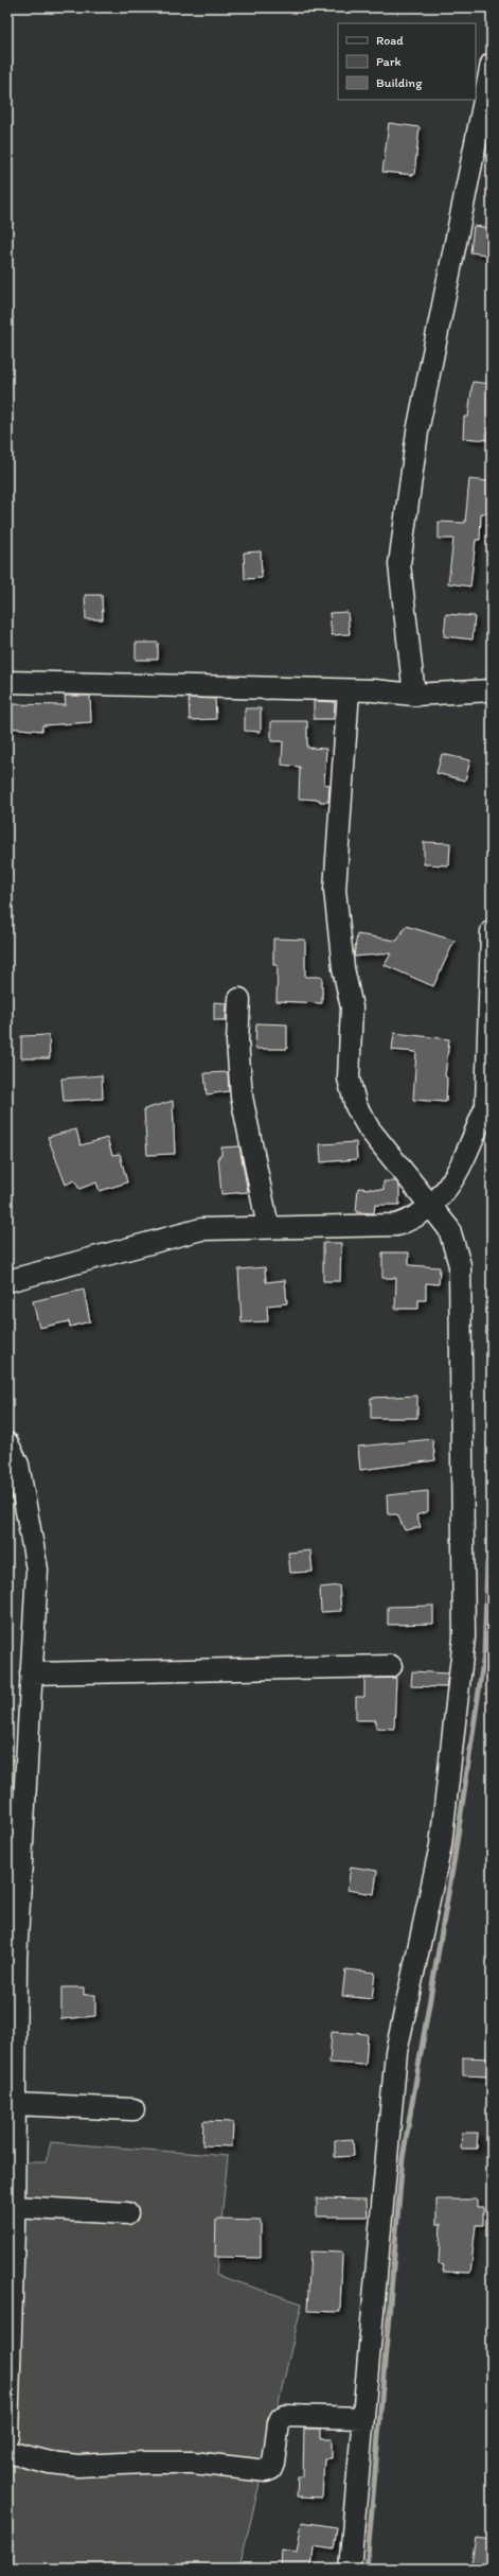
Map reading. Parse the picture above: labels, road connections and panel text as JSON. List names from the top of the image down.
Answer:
{
  "legend": ["Road", "Park", "Building"]
}
